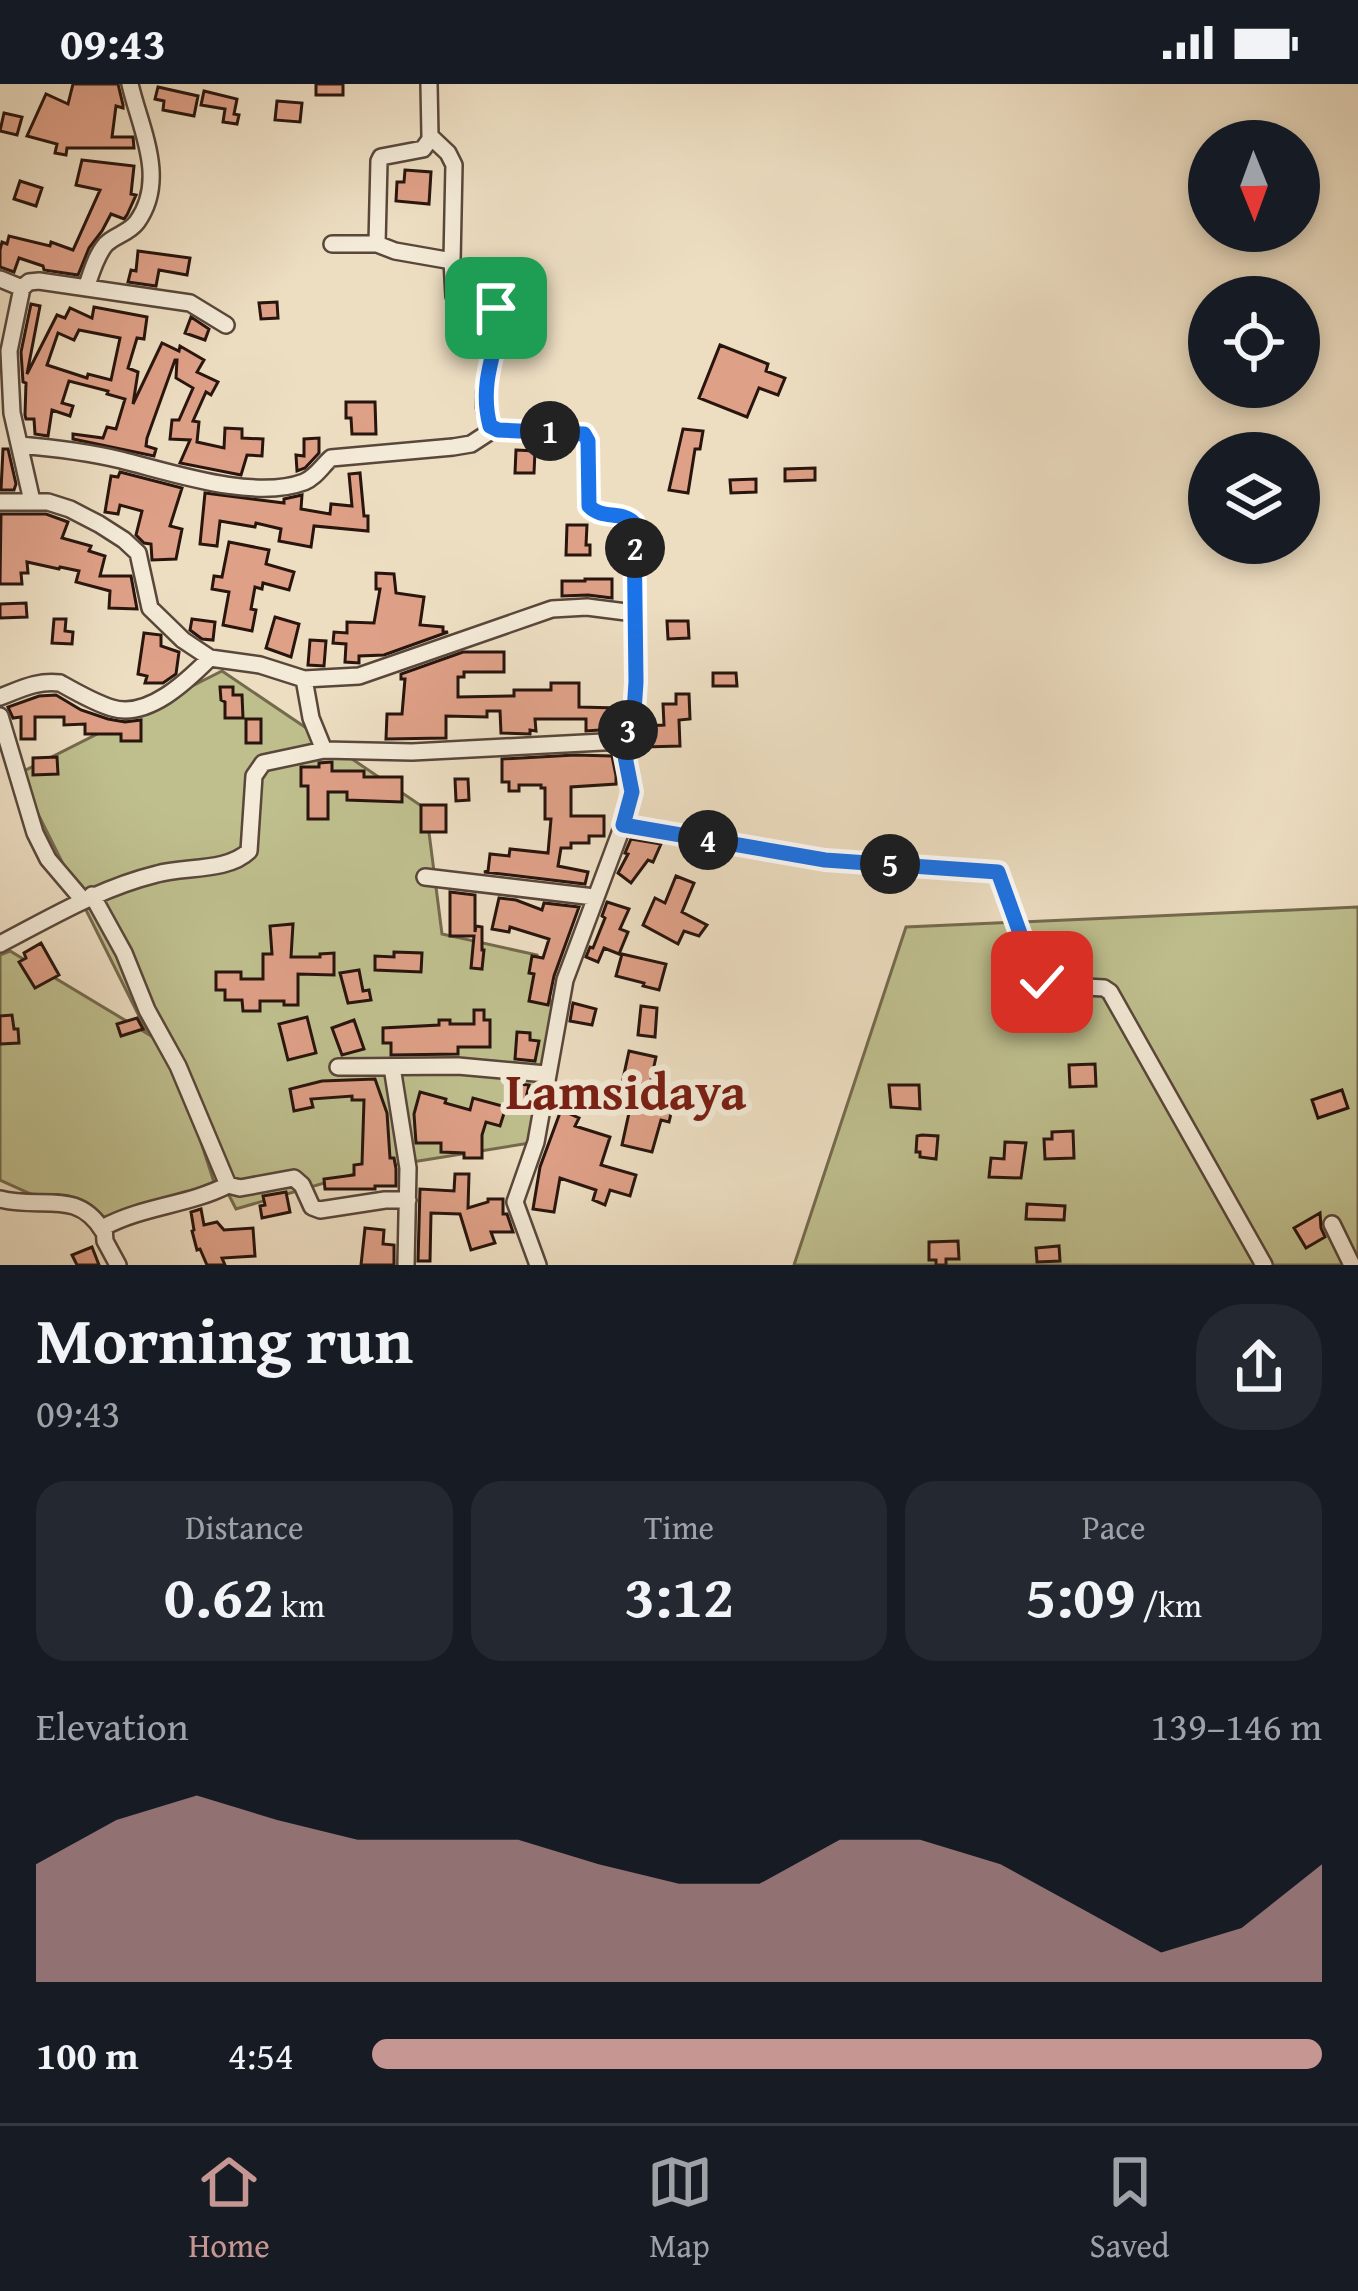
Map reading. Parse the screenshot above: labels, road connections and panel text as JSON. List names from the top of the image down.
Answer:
{
  "districts": ["Lamsidaya"],
  "north": "bottom",
  "page": {
    "status": "09:43",
    "pins": [
      "1",
      "2",
      "3",
      "4",
      "5"
    ],
    "heading": ["Morning run", "09:43"],
    "stats": [
      ["Distance", "0.62 km"],
      ["Time", "3:12"],
      ["Pace", "5:09 /km"]
    ],
    "chart": ["Elevation", "139–146 m"],
    "list": [
      {
        "name": "100 m",
        "note": "4:54"
      }
    ],
    "tabs": ["Home", "Map", "Saved"]
  }
}
